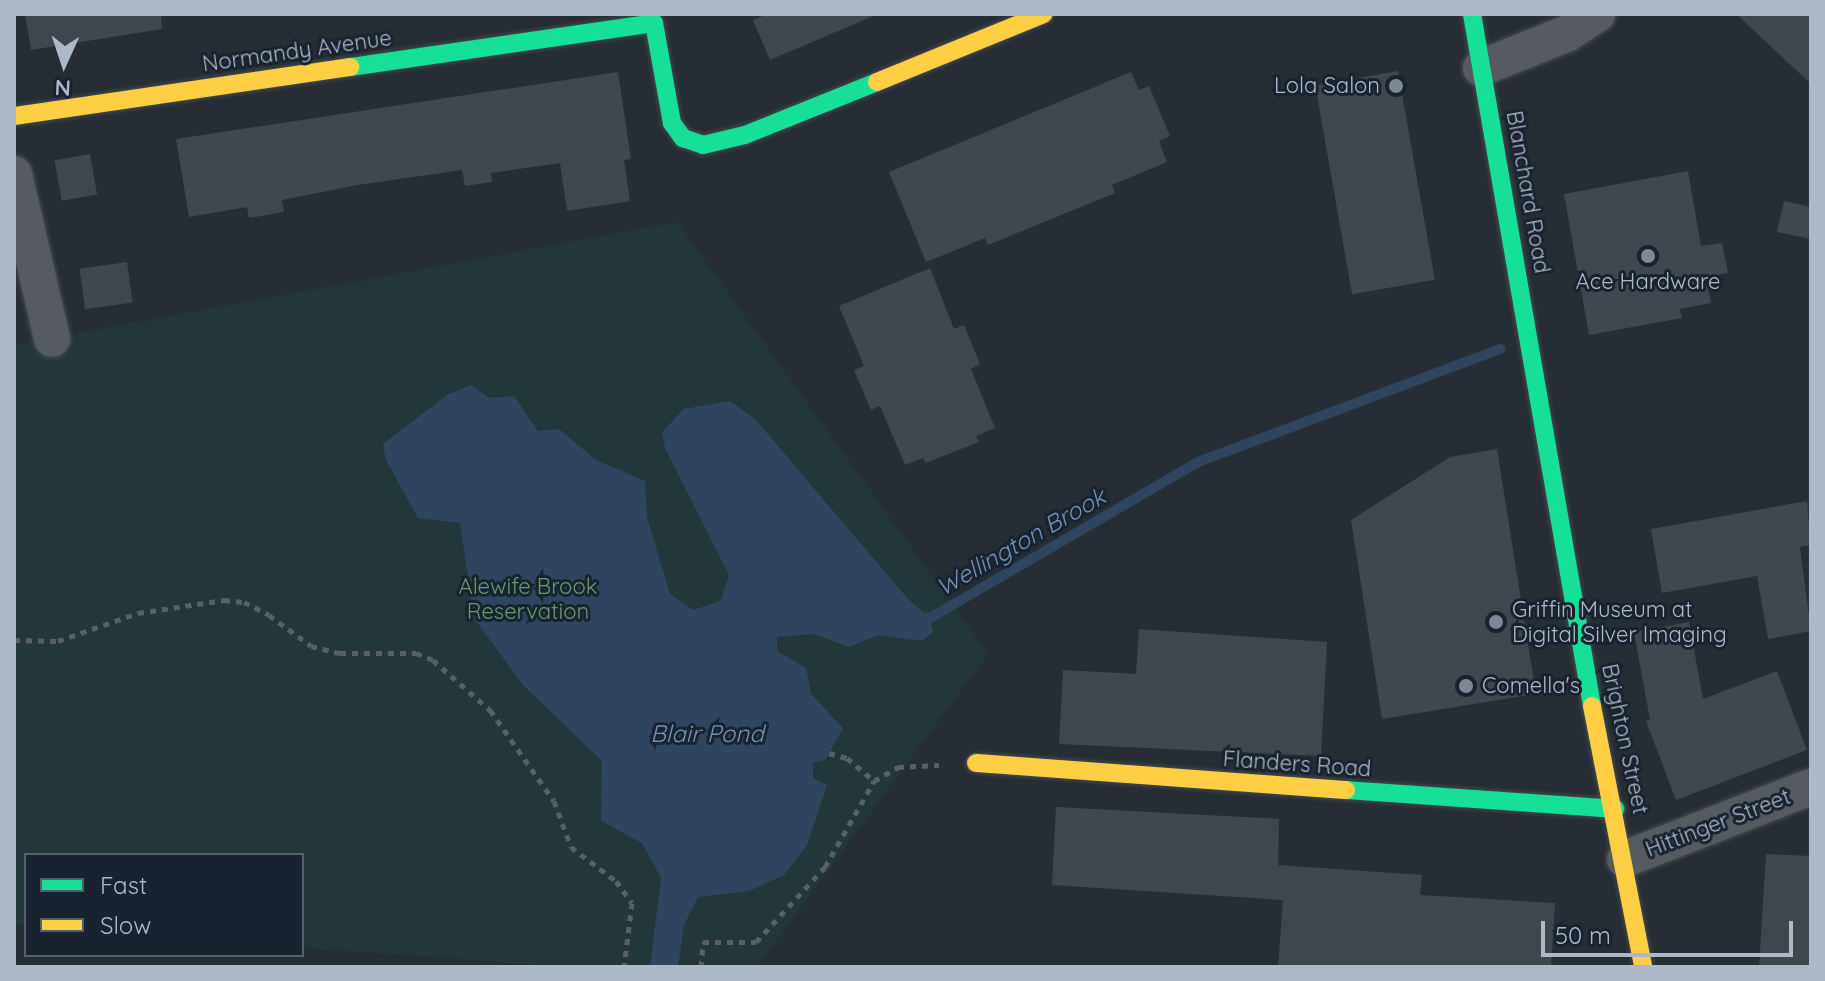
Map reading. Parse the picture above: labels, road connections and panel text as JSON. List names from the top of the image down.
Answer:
{
  "streets": {
    "street": [
      "Normandy Avenue",
      "Blanchard Road",
      "Brighton Street",
      "Flanders Road",
      "Hittinger Street"
    ]
  },
  "crossings": [
    ["Blanchard Road", "Brighton Street"],
    ["Brighton Street", "Flanders Road"],
    ["Brighton Street", "Hittinger Street"]
  ],
  "water": ["Wellington Brook", "Blair Pond"],
  "parks": ["Alewife Brook Reservation"],
  "places": [
    "Lola Salon",
    "Ace Hardware",
    "Griffin Museum at Digital Silver Imaging",
    "Comella's"
  ],
  "legend": ["Fast", "Slow"],
  "scale_bar": "50 m",
  "north": "bottom"
}
